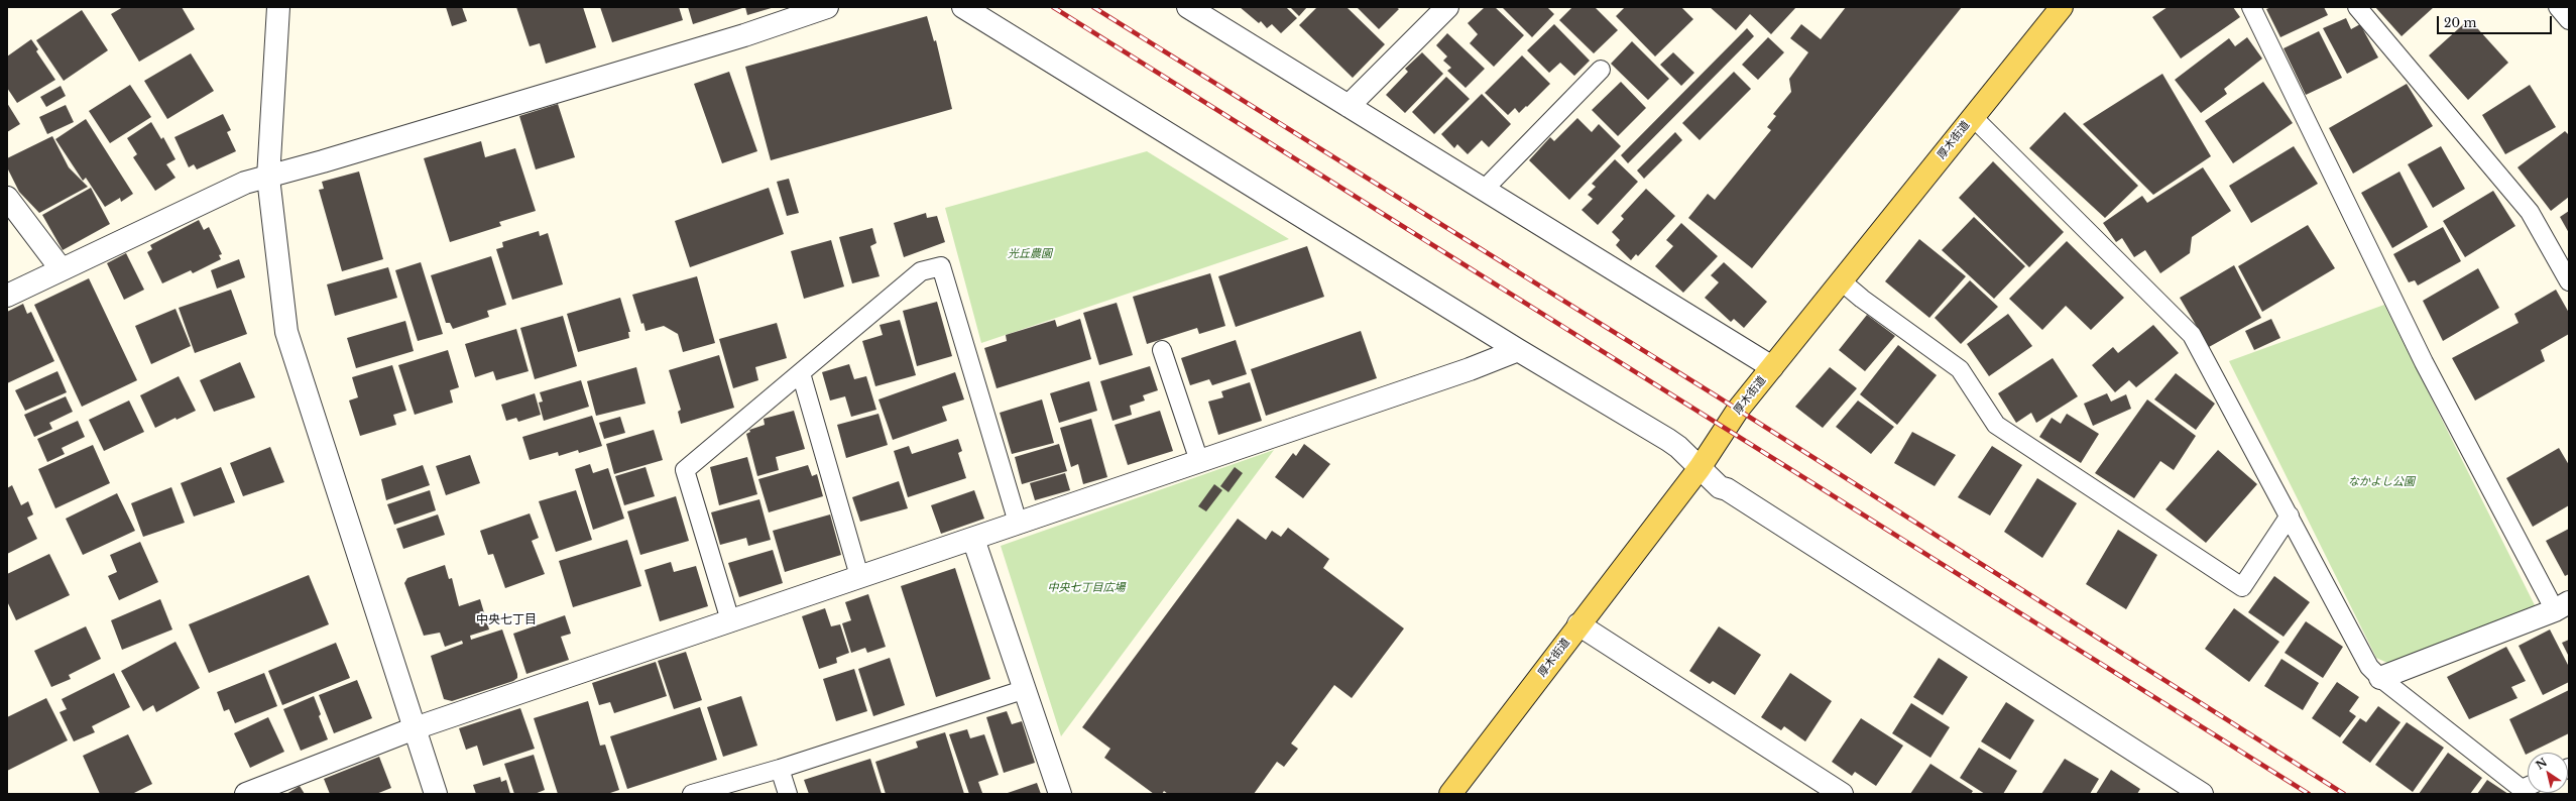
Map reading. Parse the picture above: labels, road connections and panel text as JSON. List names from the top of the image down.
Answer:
{
  "streets": {
    "main road": ["厚木街道"]
  },
  "districts": ["中央七丁目"],
  "parks": ["光丘農園", "なかよし公園", "中央七丁目広場"],
  "scale_bar": "20 m",
  "north": "top left"
}
